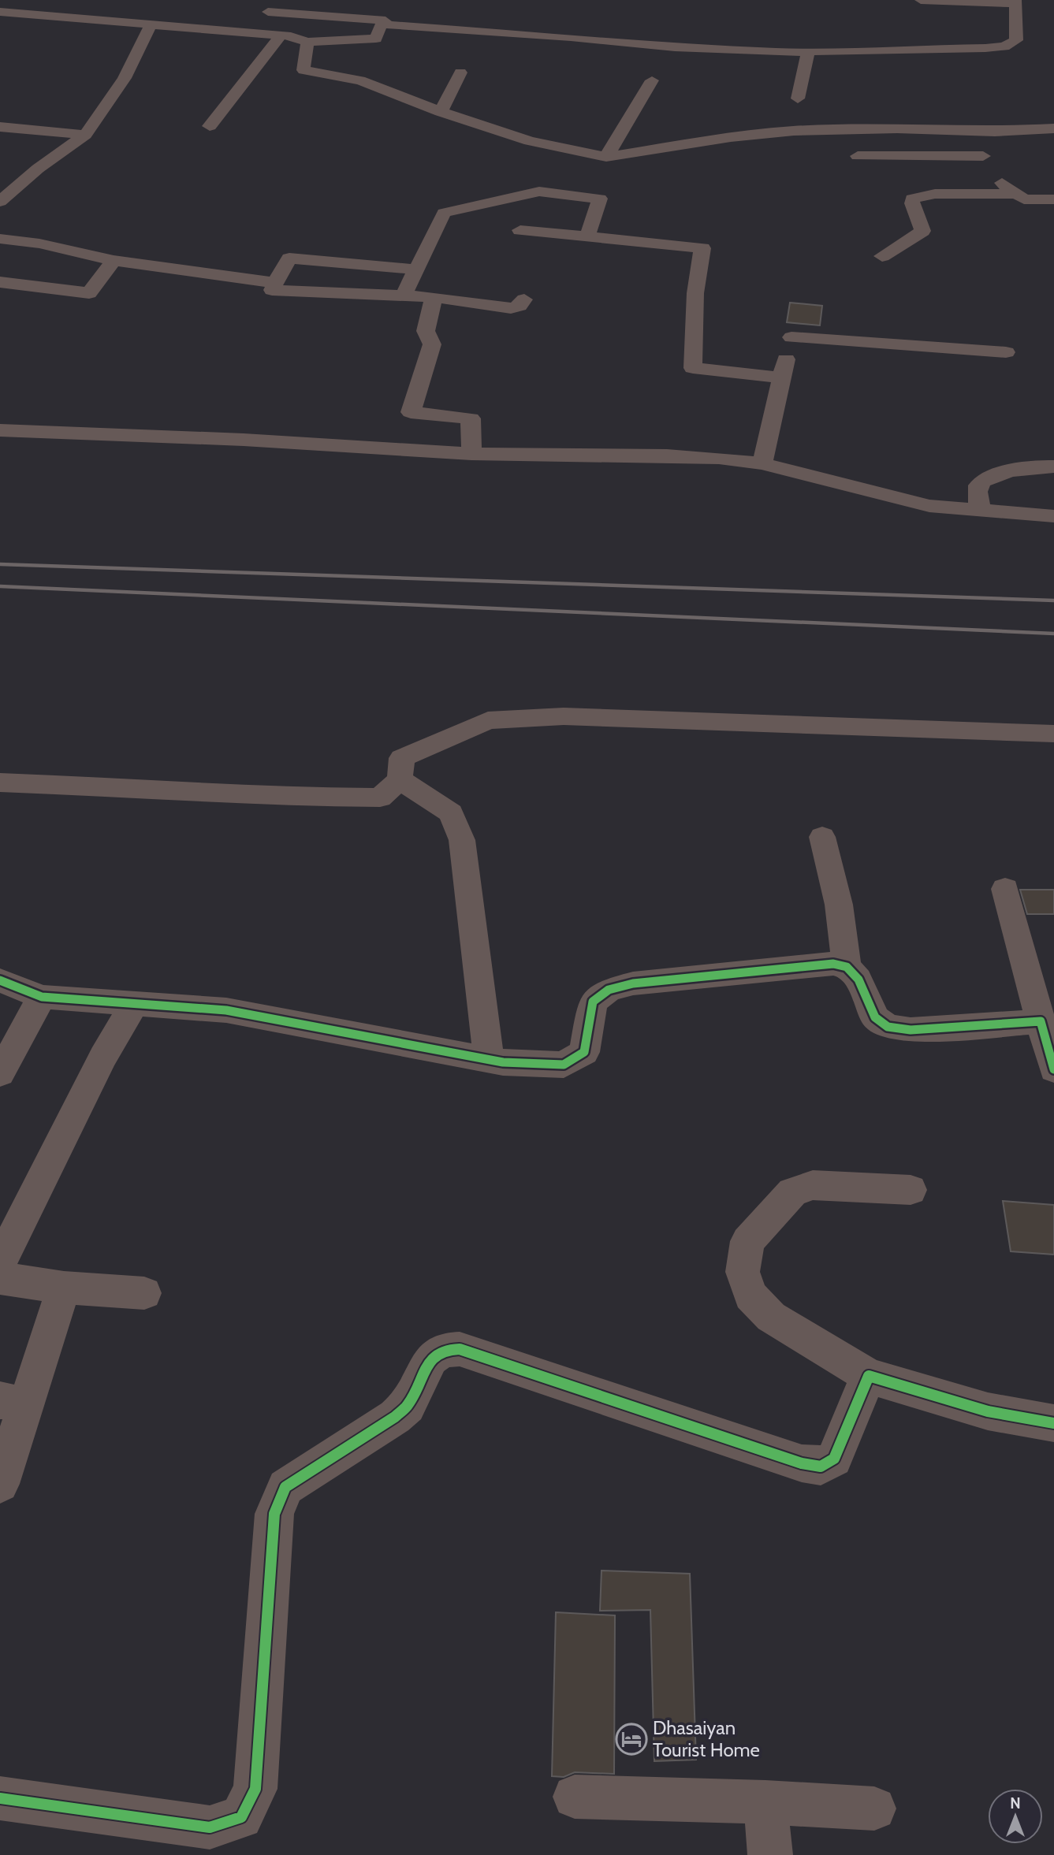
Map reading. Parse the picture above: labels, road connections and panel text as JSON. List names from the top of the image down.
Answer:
{
  "places": {
    "hotel": ["Dhasaiyan Tourist Home"]
  },
  "north": "top"
}
